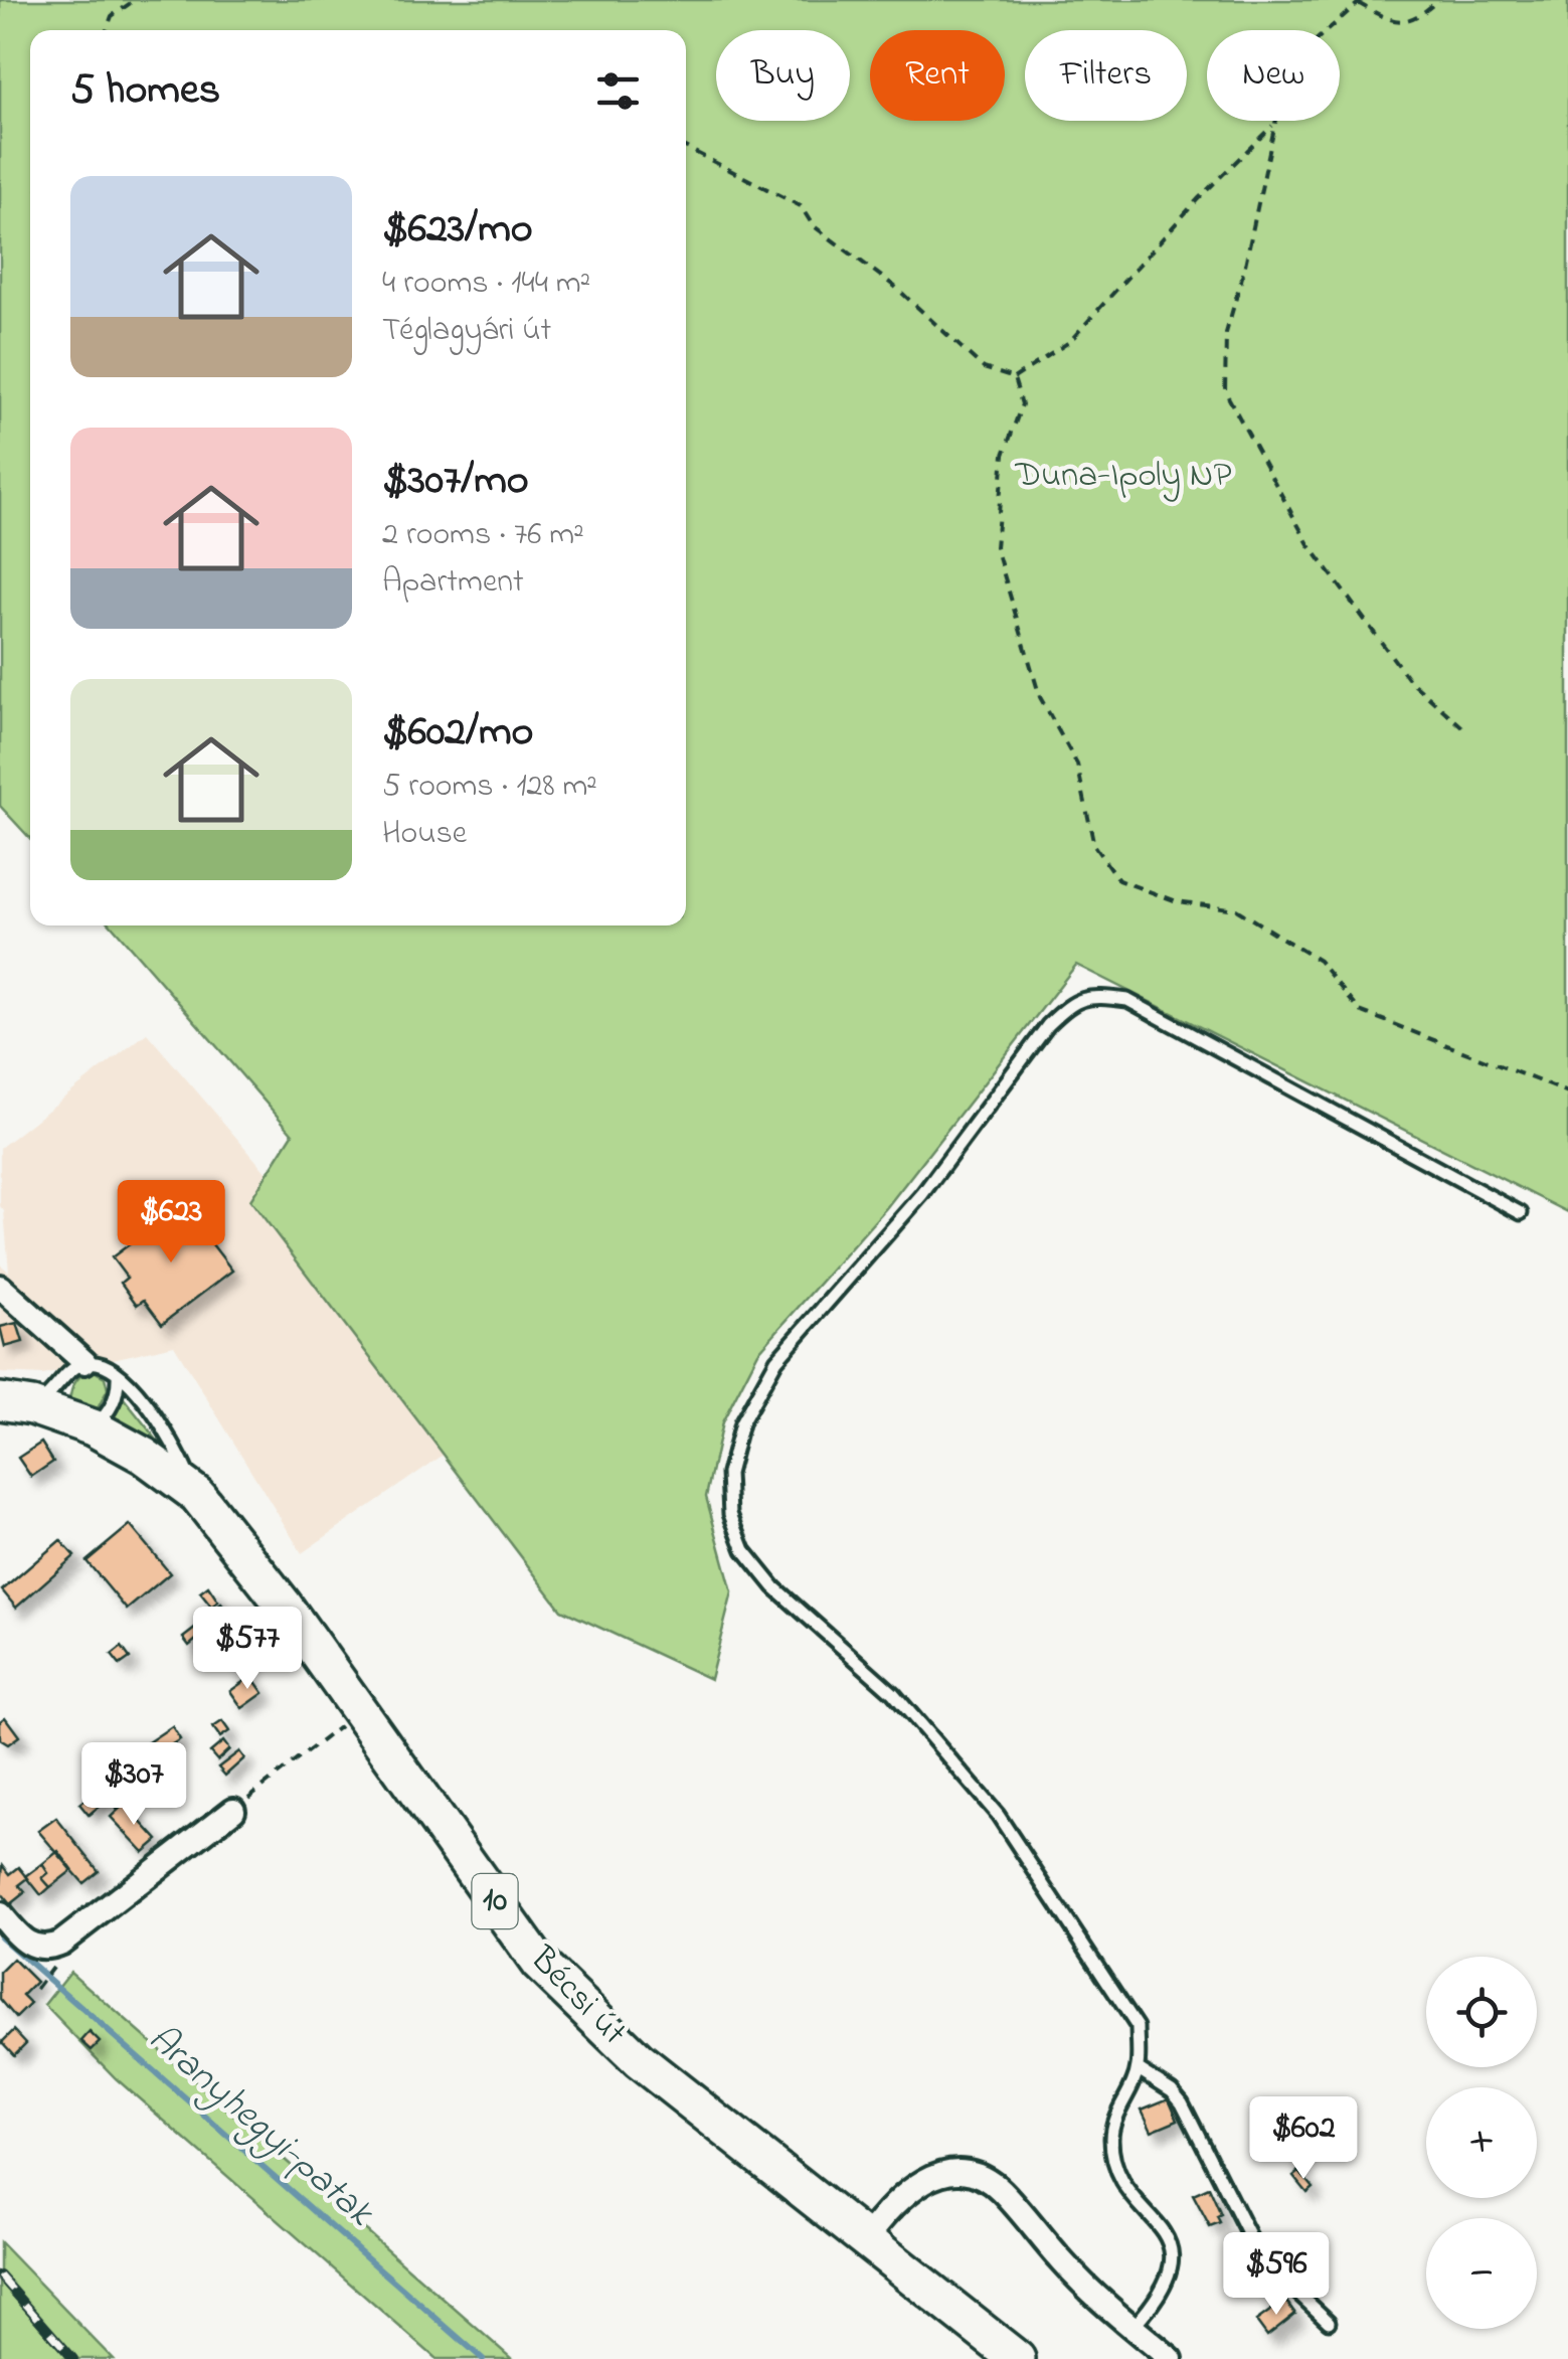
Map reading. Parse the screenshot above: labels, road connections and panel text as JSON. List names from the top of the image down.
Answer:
{
  "streets": {
    "main road": ["10", "Bécsi út"]
  },
  "crossings": [
    ["10", "Bécsi út"]
  ],
  "water": ["Aranyhegyi-patak"],
  "parks": ["Duna-Ipoly NP"],
  "page": {
    "chip": [
      "Buy",
      "Rent",
      "Filters",
      "New"
    ],
    "heading": "5 homes",
    "list": [
      {
        "name": "$623/mo",
        "note": "4 rooms · 144 m² · Téglagyári út"
      },
      {
        "name": "$307/mo",
        "note": "2 rooms · 76 m² · Apartment"
      },
      {
        "name": "$602/mo",
        "note": "5 rooms · 128 m² · House"
      }
    ],
    "price": [
      "$623",
      "$577",
      "$307",
      "$602",
      "$596"
    ],
    "map_buttons": ["+", "−"]
  }
}
